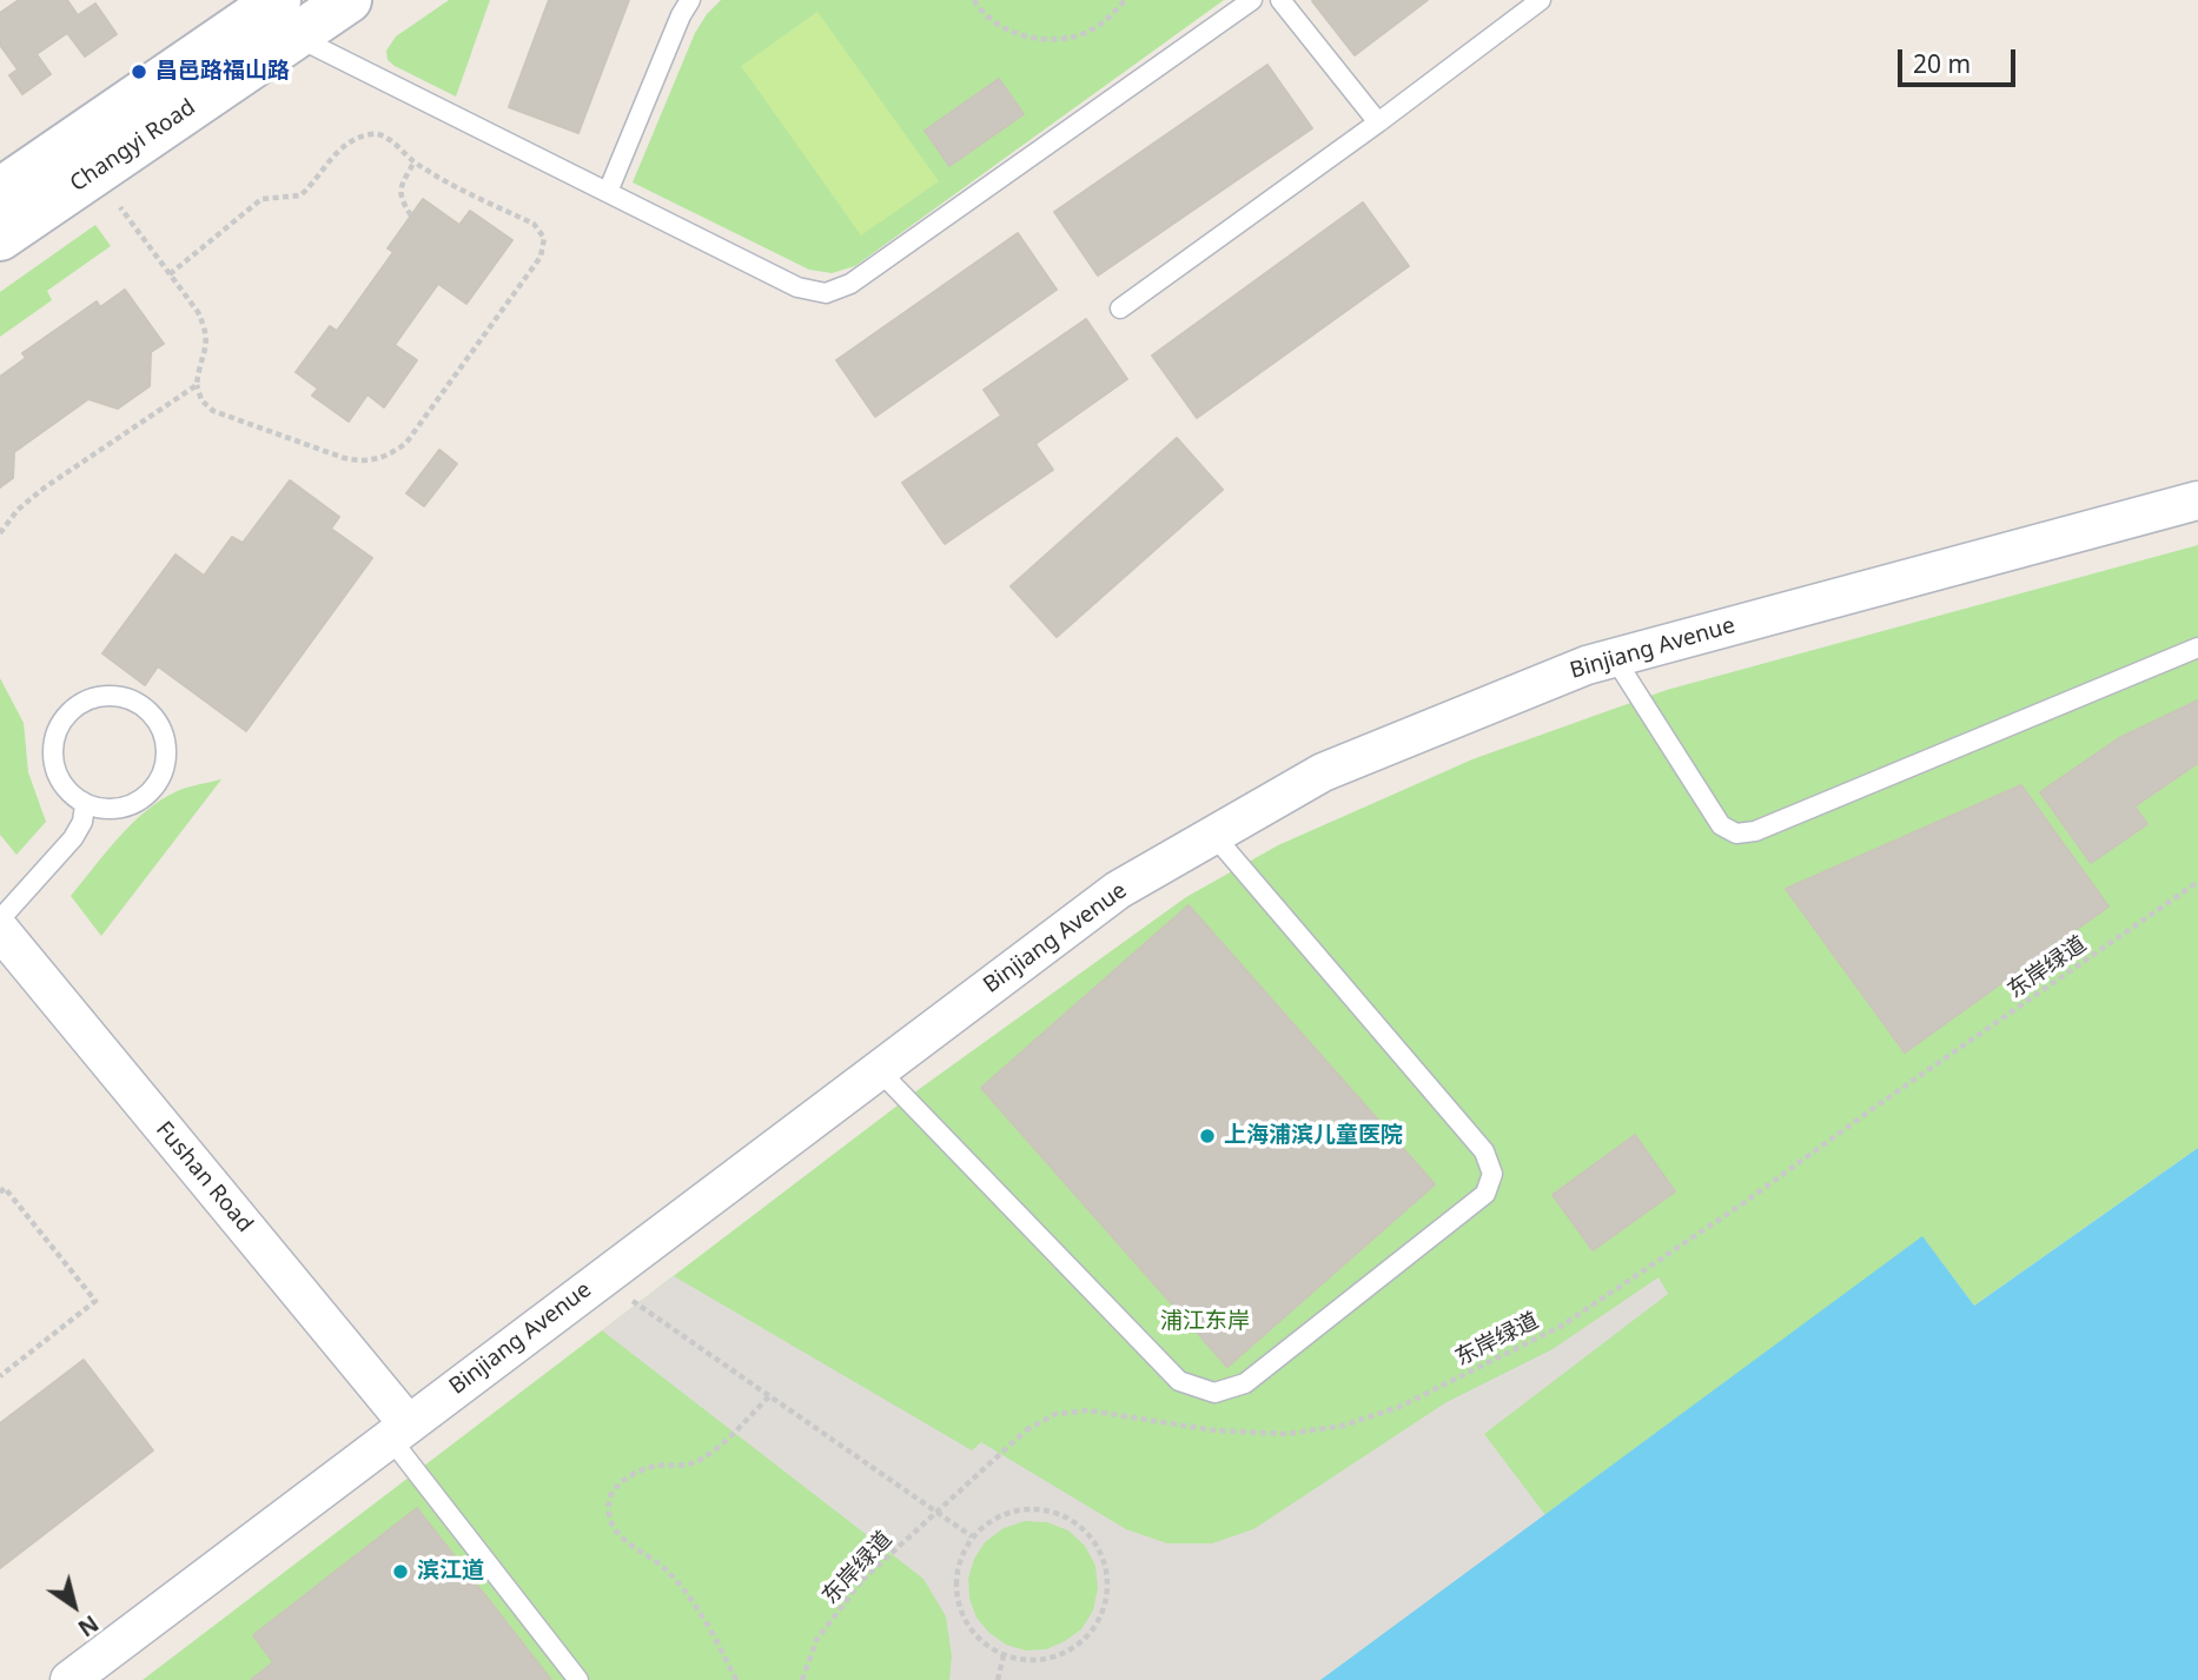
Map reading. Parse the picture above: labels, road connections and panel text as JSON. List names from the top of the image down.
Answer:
{
  "streets": {
    "main road": ["Changyi Road"],
    "street": ["Binjiang Avenue", "Fushan Road"],
    "path": ["东岸绿道"]
  },
  "crossings": [
    ["Binjiang Avenue", "Fushan Road"]
  ],
  "parks": ["浦江东岸"],
  "places": ["昌邑路福山路", "上海浦滨儿童医院", "滨江道"],
  "scale_bar": "20 m",
  "north": "bottom right"
}
